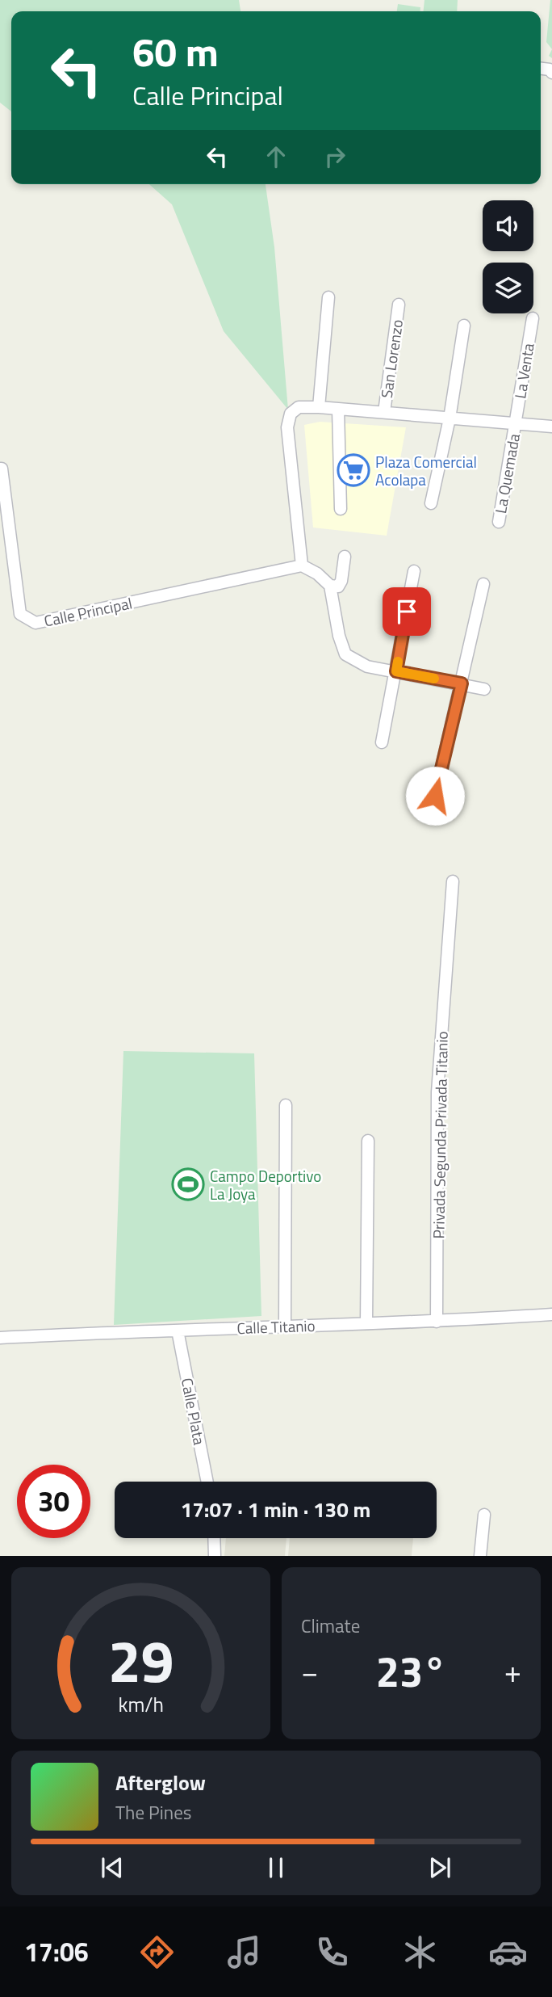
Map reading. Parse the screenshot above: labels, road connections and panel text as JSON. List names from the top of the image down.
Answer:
{
  "streets": {
    "street": [
      "San Lorenzo",
      "La Venta",
      "La Quemada",
      "Calle Principal",
      "Privada Segunda Privada Titanio",
      "Calle Titanio",
      "Calle Plata"
    ]
  },
  "crossings": [
    ["La Venta", "La Quemada"],
    ["Privada Segunda Privada Titanio", "Calle Titanio"],
    ["Calle Titanio", "Calle Plata"]
  ],
  "places": {
    "supermarket": ["Plaza Comercial Acolapa"],
    "sports": ["Campo Deportivo La Joya"]
  },
  "page": {
    "turn": ["60 m", "Calle Principal"],
    "limit": "30",
    "trip": "17:07 · 1 min · 130 m",
    "tile": "Climate",
    "heat": ["−", "23°", "+"],
    "song": ["Afterglow", "The Pines"],
    "tabs": "17:06",
    "gauge": ["29", "km/h"]
  }
}
